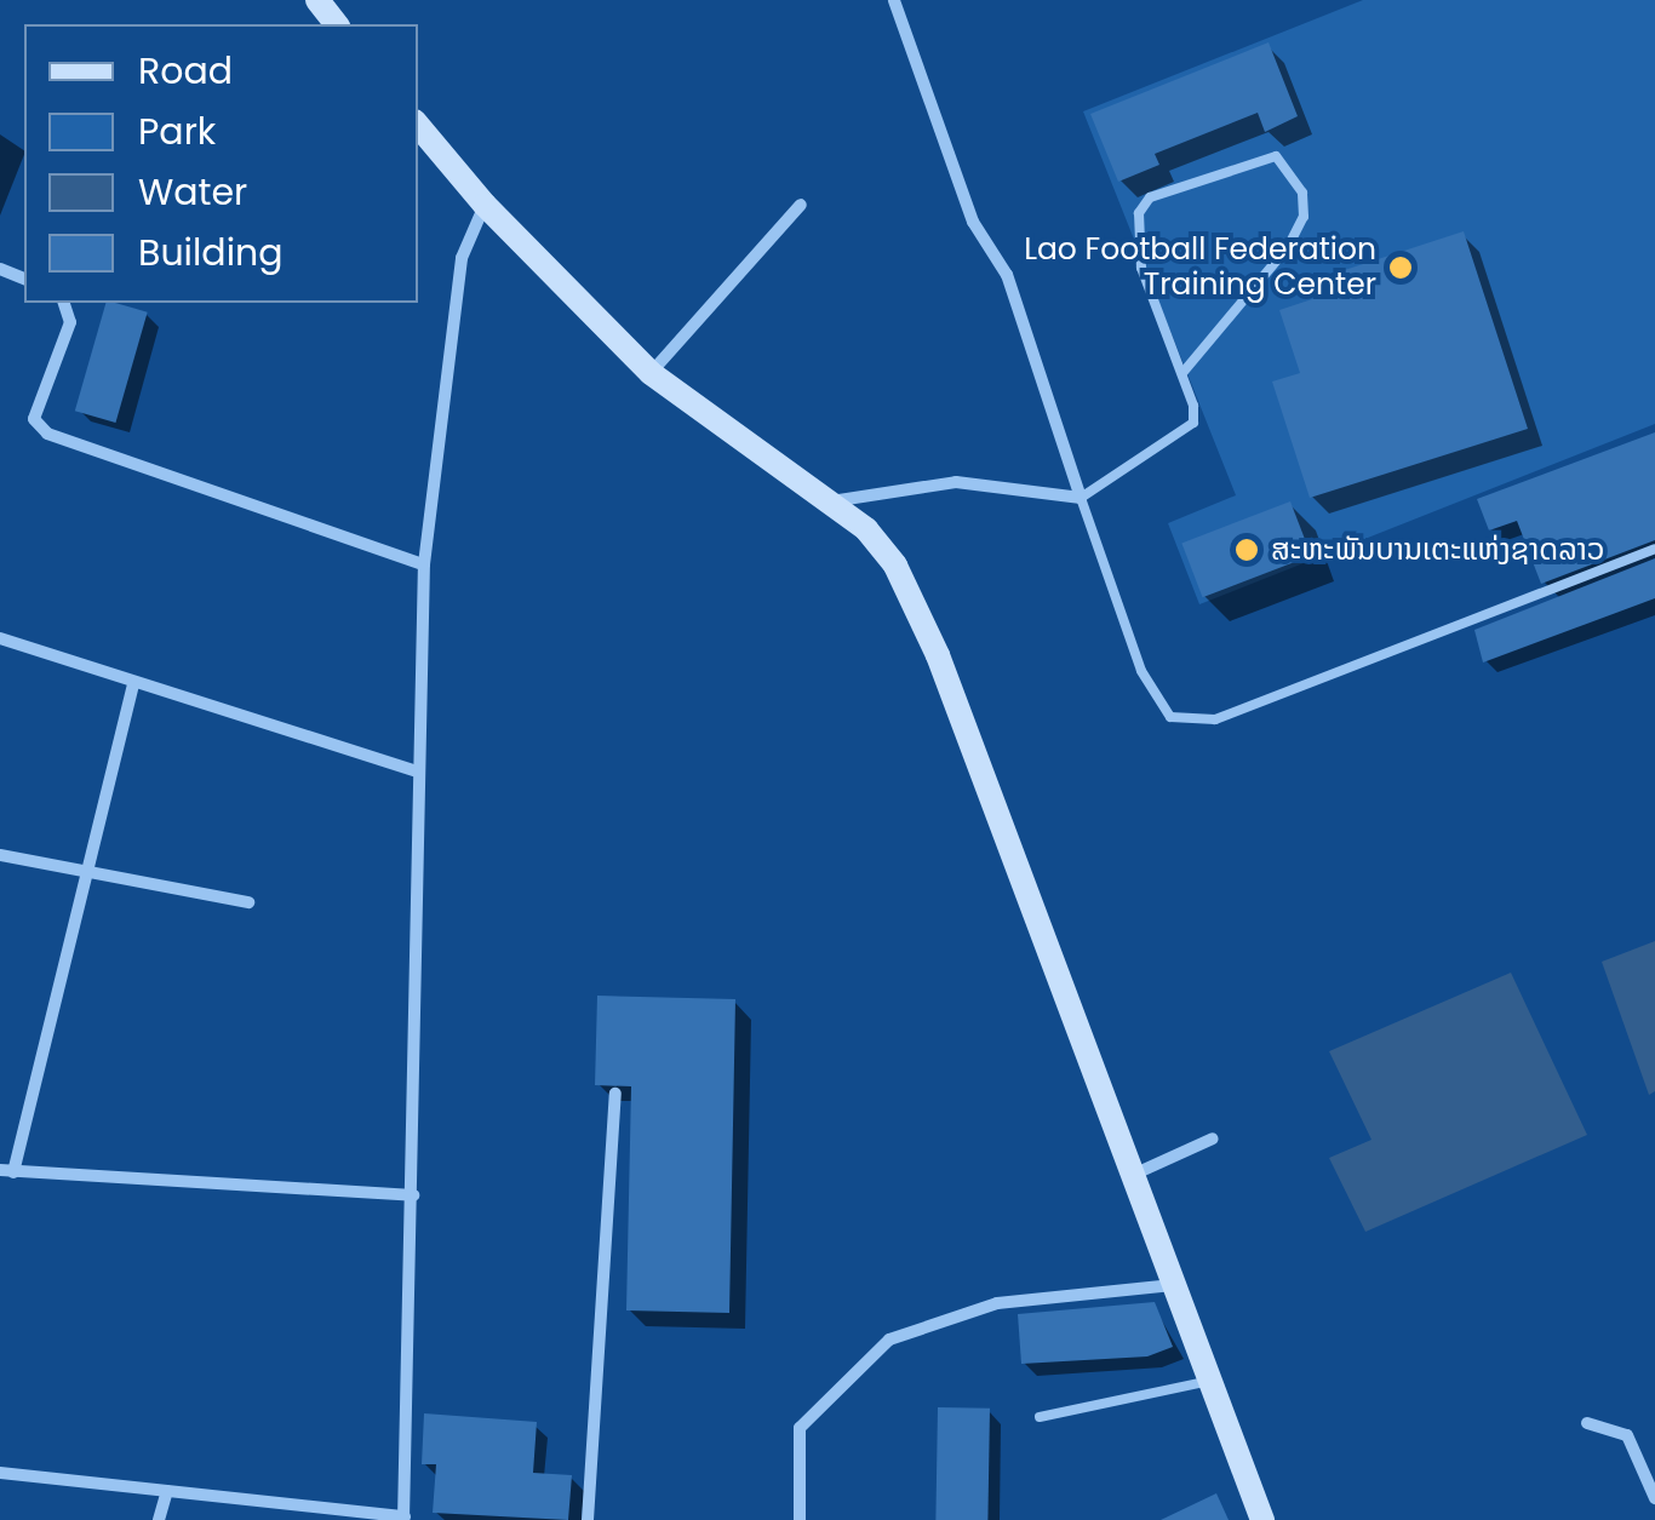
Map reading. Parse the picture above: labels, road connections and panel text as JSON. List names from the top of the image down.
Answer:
{
  "places": ["Lao Football Federation Training Center", "ສະຫະພັນບານເຕະແຫ່ງຊາດລາວ"],
  "legend": [
    "Road",
    "Park",
    "Water",
    "Building"
  ]
}
